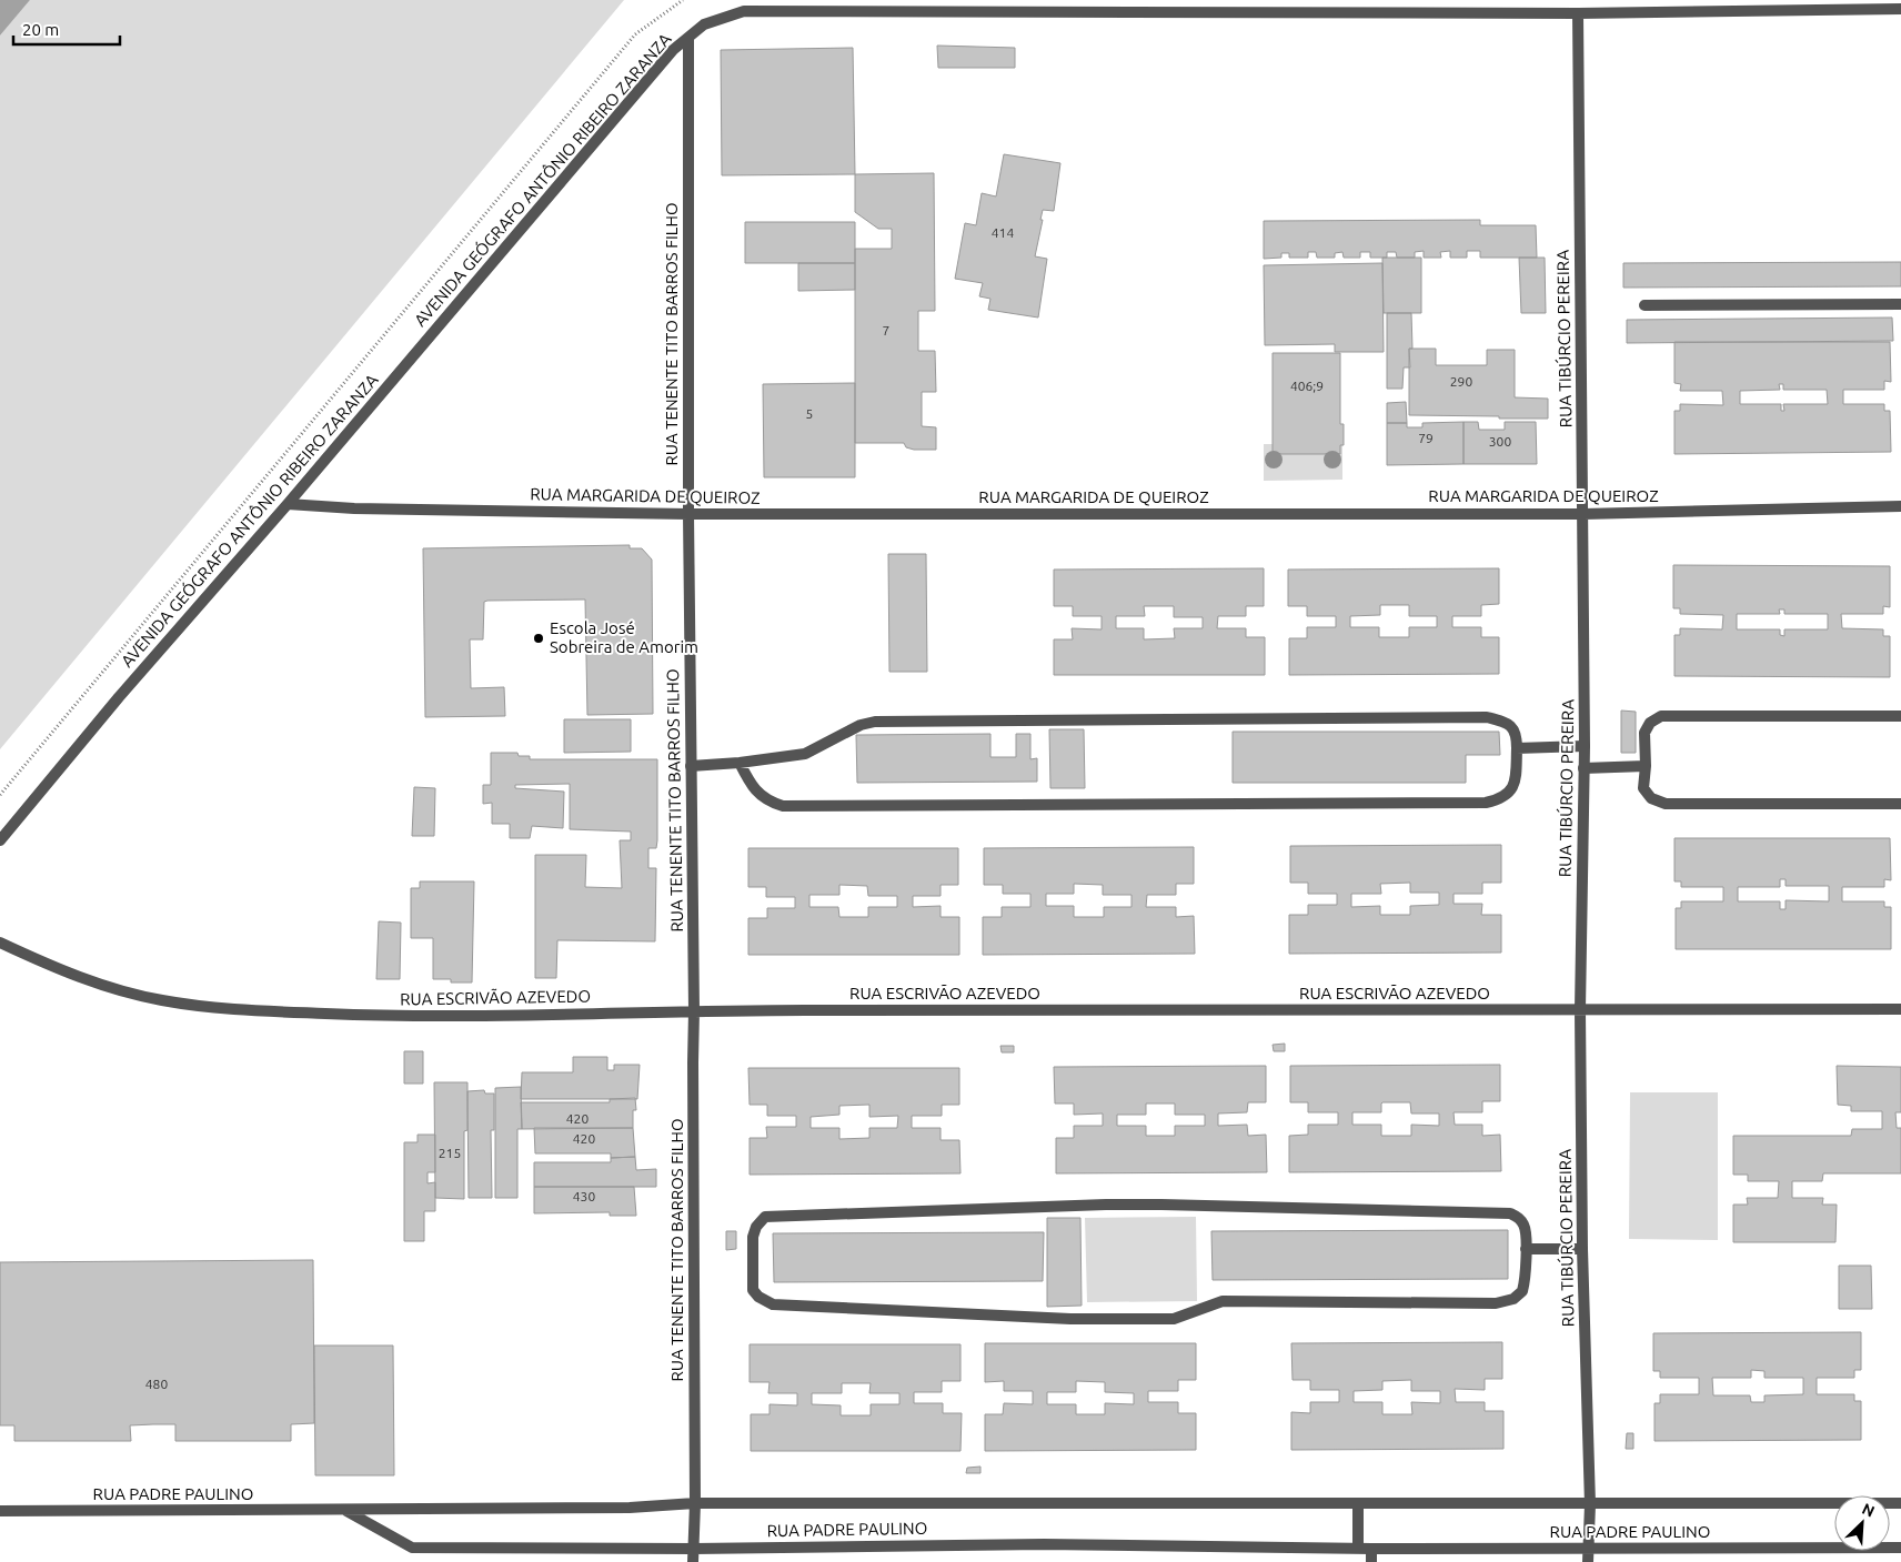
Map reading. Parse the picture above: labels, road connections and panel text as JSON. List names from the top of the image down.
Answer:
{
  "streets": {
    "street": [
      "AVENIDA GEÓGRAFO ANTÔNIO RIBEIRO ZARANZA",
      "RUA TENENTE TITO BARROS FILHO",
      "RUA TIBÚRCIO PEREIRA",
      "RUA MARGARIDA DE QUEIROZ",
      "RUA ESCRIVÃO AZEVEDO",
      "RUA PADRE PAULINO"
    ]
  },
  "crossings": [
    ["AVENIDA GEÓGRAFO ANTÔNIO RIBEIRO ZARANZA", "RUA TENENTE TITO BARROS FILHO"],
    ["AVENIDA GEÓGRAFO ANTÔNIO RIBEIRO ZARANZA", "RUA TIBÚRCIO PEREIRA"],
    ["AVENIDA GEÓGRAFO ANTÔNIO RIBEIRO ZARANZA", "RUA MARGARIDA DE QUEIROZ"],
    ["RUA TENENTE TITO BARROS FILHO", "RUA MARGARIDA DE QUEIROZ"],
    ["RUA TENENTE TITO BARROS FILHO", "RUA ESCRIVÃO AZEVEDO"],
    ["RUA TENENTE TITO BARROS FILHO", "RUA PADRE PAULINO"],
    ["RUA TIBÚRCIO PEREIRA", "RUA MARGARIDA DE QUEIROZ"],
    ["RUA TIBÚRCIO PEREIRA", "RUA ESCRIVÃO AZEVEDO"],
    ["RUA TIBÚRCIO PEREIRA", "RUA PADRE PAULINO"]
  ],
  "places": ["Escola José Sobreira de Amorim"],
  "house_numbers": [
    "414",
    "7",
    "290",
    "406;9",
    "5",
    "79",
    "300",
    "420",
    "420",
    "215",
    "430",
    "480"
  ],
  "scale_bar": "20 m",
  "north": "top right"
}
